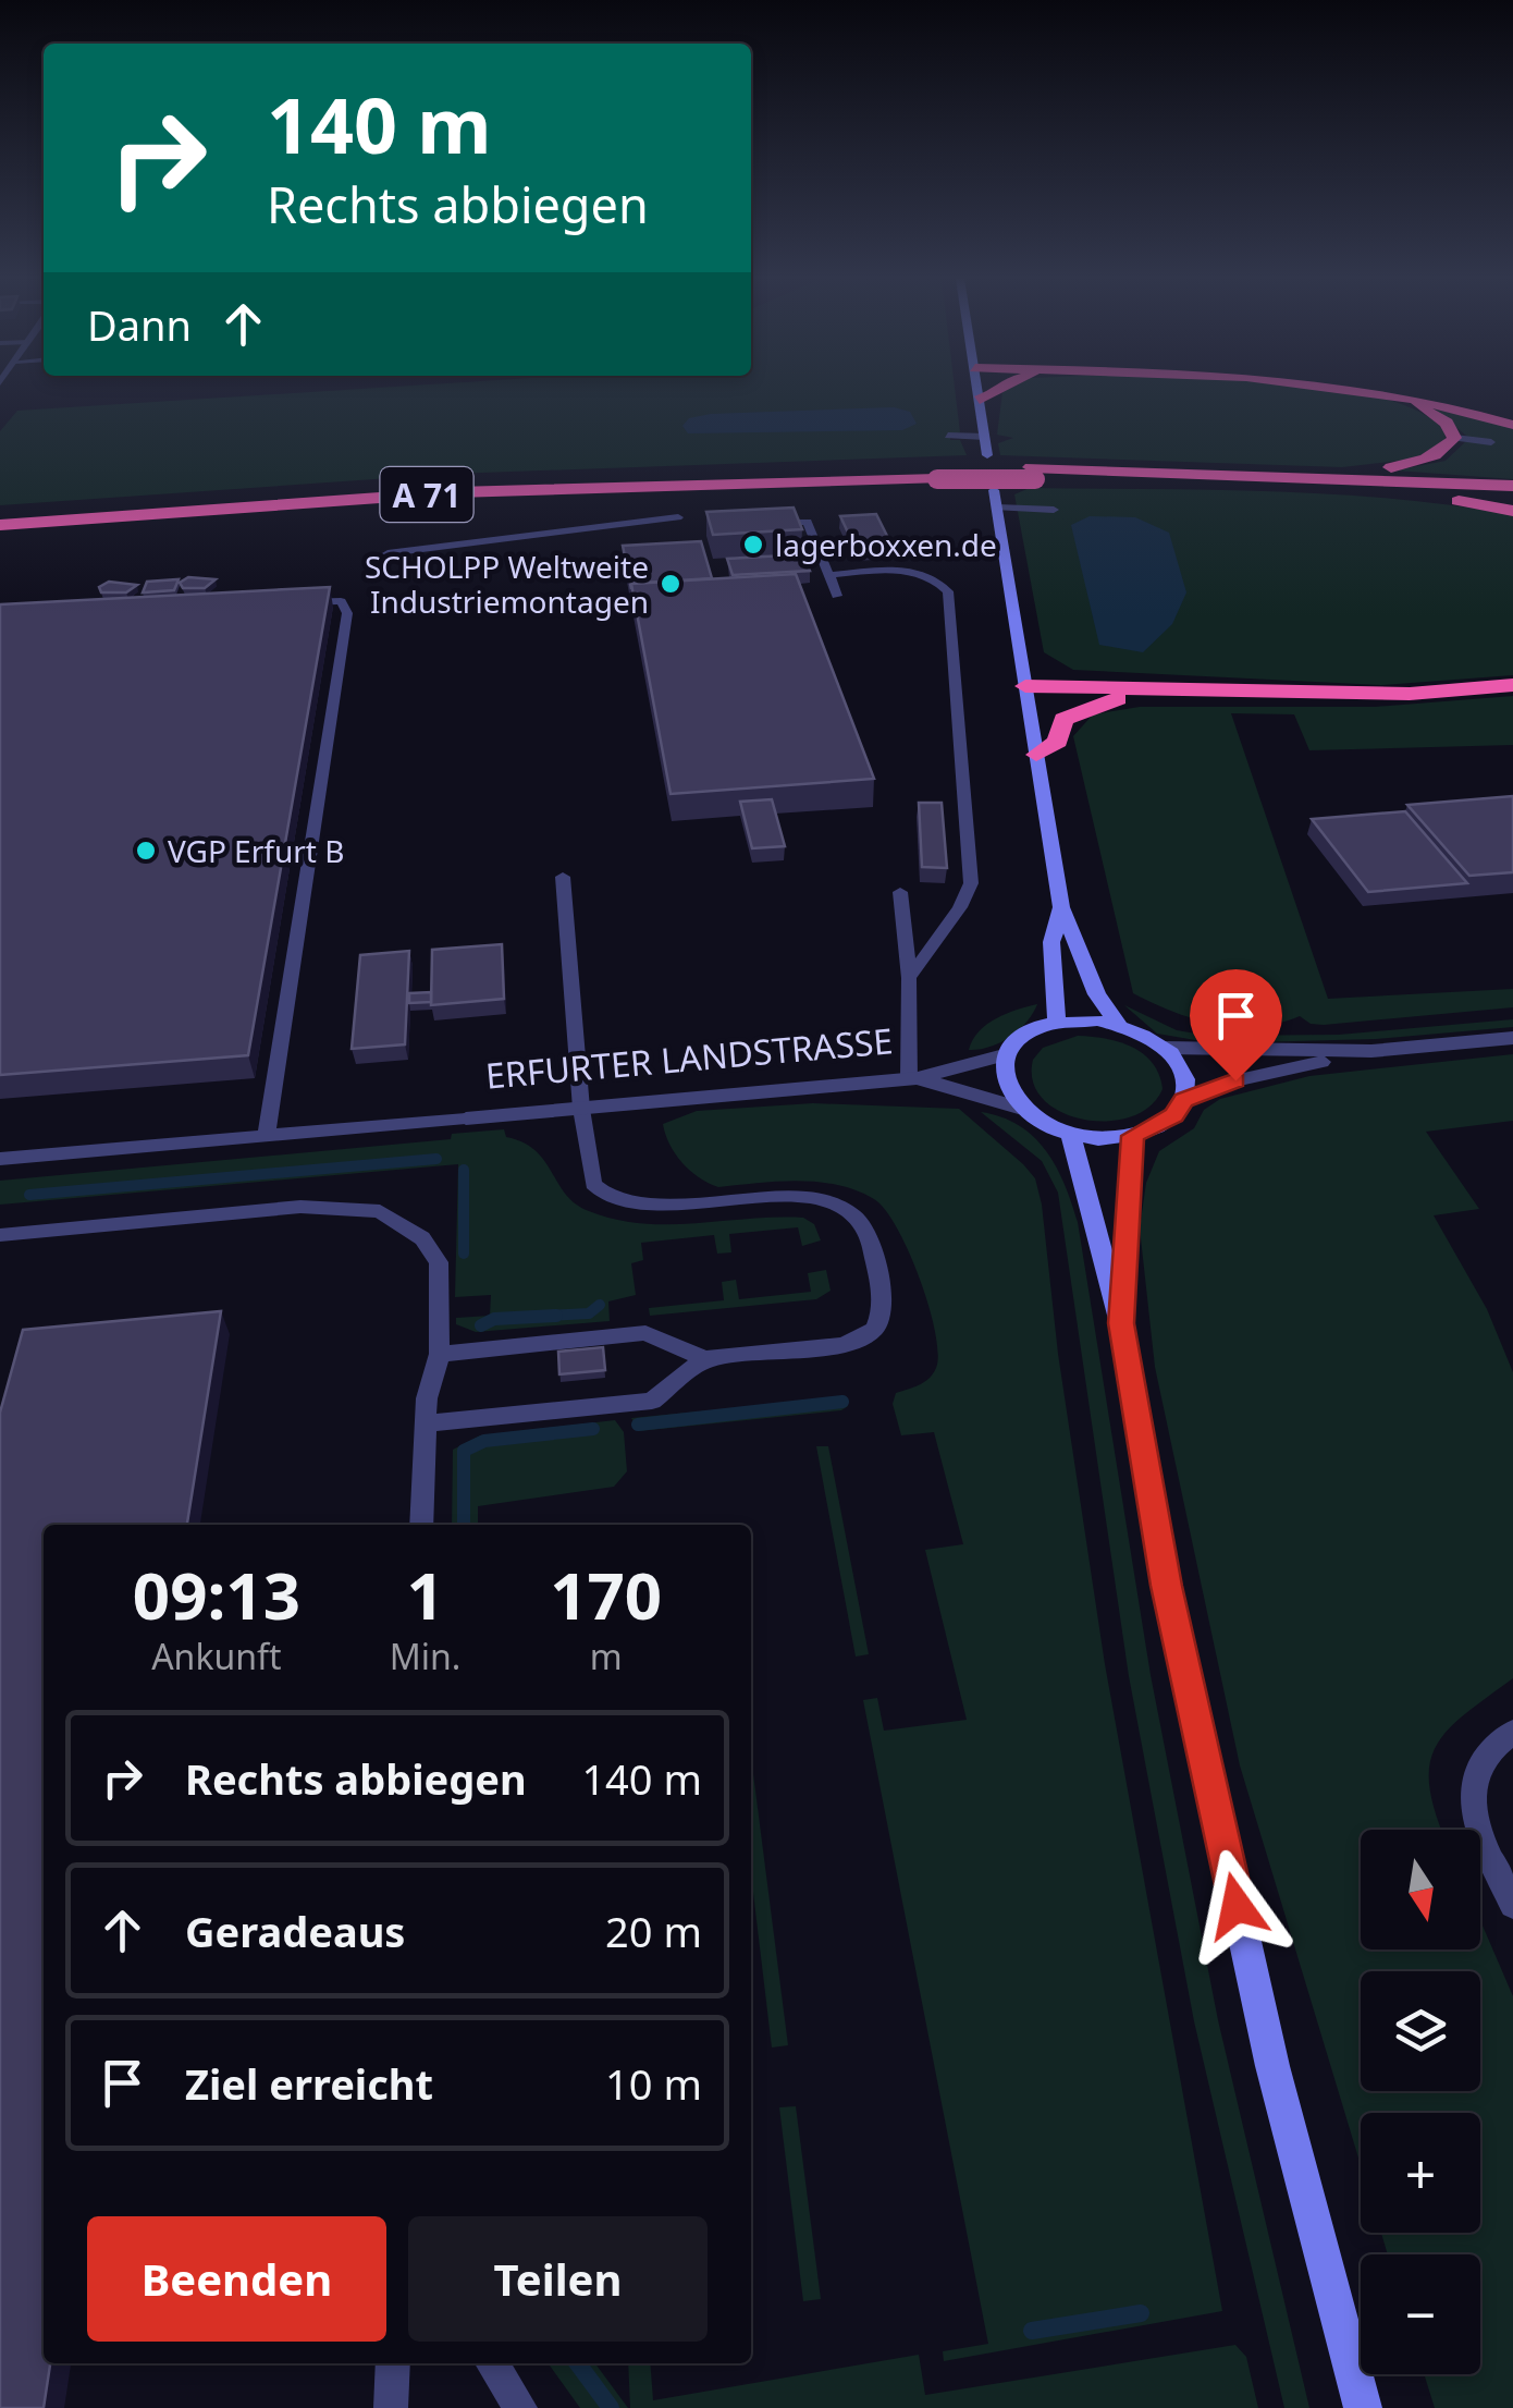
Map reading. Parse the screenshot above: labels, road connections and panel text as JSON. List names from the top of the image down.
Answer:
{
  "streets": {
    "highway": ["A 71"],
    "street": ["ERFURTER LANDSTRASSE"]
  },
  "places": ["lagerboxxen.de", "SCHOLPP Weltweite Industriemontagen", "VGP Erfurt B"],
  "north": "bottom",
  "page": {
    "turn": ["140 m", "Rechts abbiegen"],
    "then": "Dann",
    "eta": [
      "09:13",
      "Ankunft",
      "1",
      "Min.",
      "170",
      "m"
    ],
    "list": [
      {
        "name": "Rechts abbiegen",
        "value": "140 m"
      },
      {
        "name": "Geradeaus",
        "value": "20 m"
      },
      {
        "name": "Ziel erreicht",
        "value": "10 m"
      }
    ],
    "map_buttons": ["+", "−"],
    "buttons": ["Beenden", "Teilen"]
  }
}
